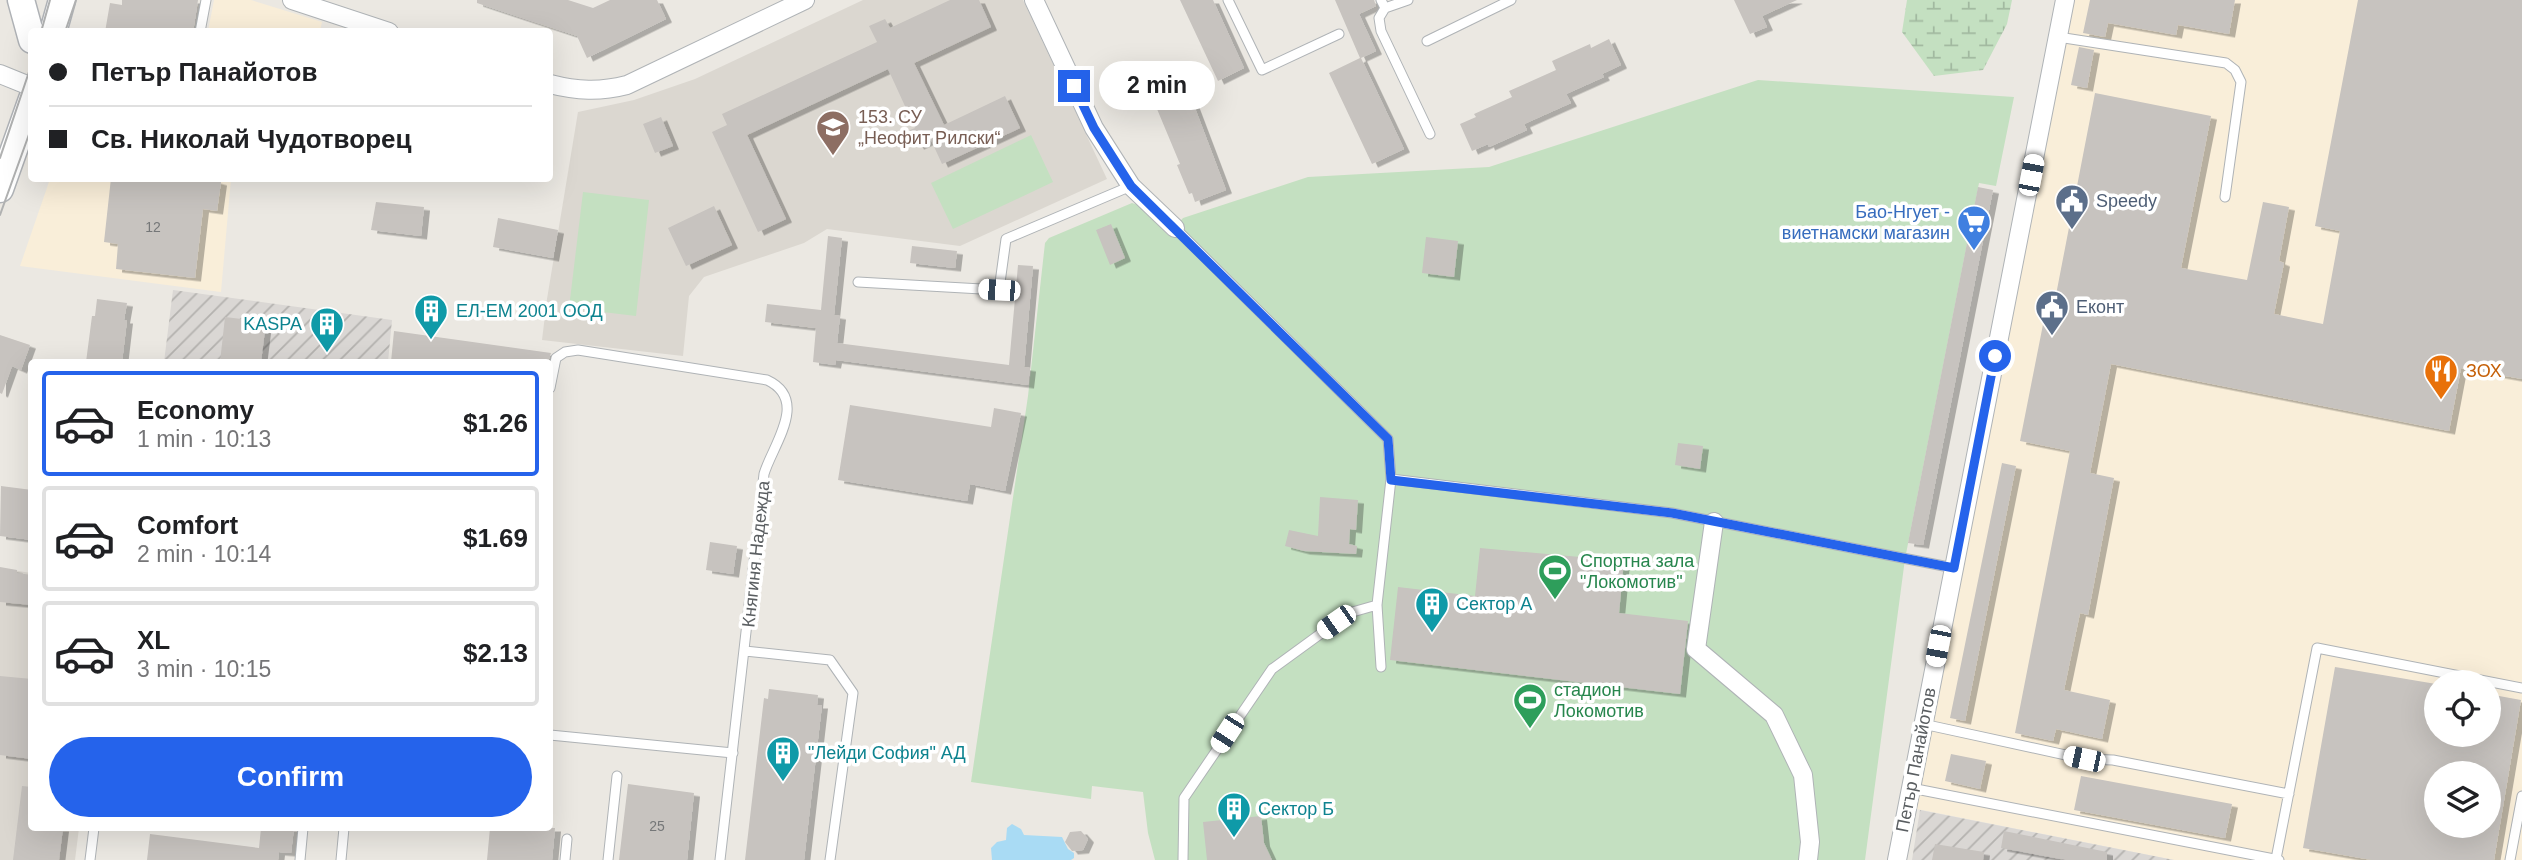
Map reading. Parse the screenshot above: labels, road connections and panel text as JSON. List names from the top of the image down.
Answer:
{
  "streets": {
    "street": ["Петър Панайотов"],
    "lane": ["Княгиня Надежда"]
  },
  "places": {
    "school or university": ["153. СУ „Неофит Рилски“"],
    "public building": ["Speedy", "Еконт"],
    "supermarket": ["Бао-Нгует - виетнамски магазин"],
    "building": [
      "ЕЛ-ЕМ 2001 ООД",
      "KASPA",
      "Сектор А",
      "\"Лейди София\" АД",
      "Сектор Б"
    ],
    "restaurant": ["ЗОХ"],
    "sports": ["Спортна зала \"Локомотив\"", "стадион Локомотив"]
  },
  "house_numbers": ["12", "25"],
  "page": {
    "banner": ["Петър Панайотов", "Св. Николай Чудотворец"],
    "bubble": "2 min",
    "list": [
      {
        "name": "Economy",
        "note": "1 min · 10:13",
        "value": "$1.26"
      },
      {
        "name": "Comfort",
        "note": "2 min · 10:14",
        "value": "$1.69"
      },
      {
        "name": "XL",
        "note": "3 min · 10:15",
        "value": "$2.13"
      }
    ],
    "buttons": "Confirm"
  }
}
